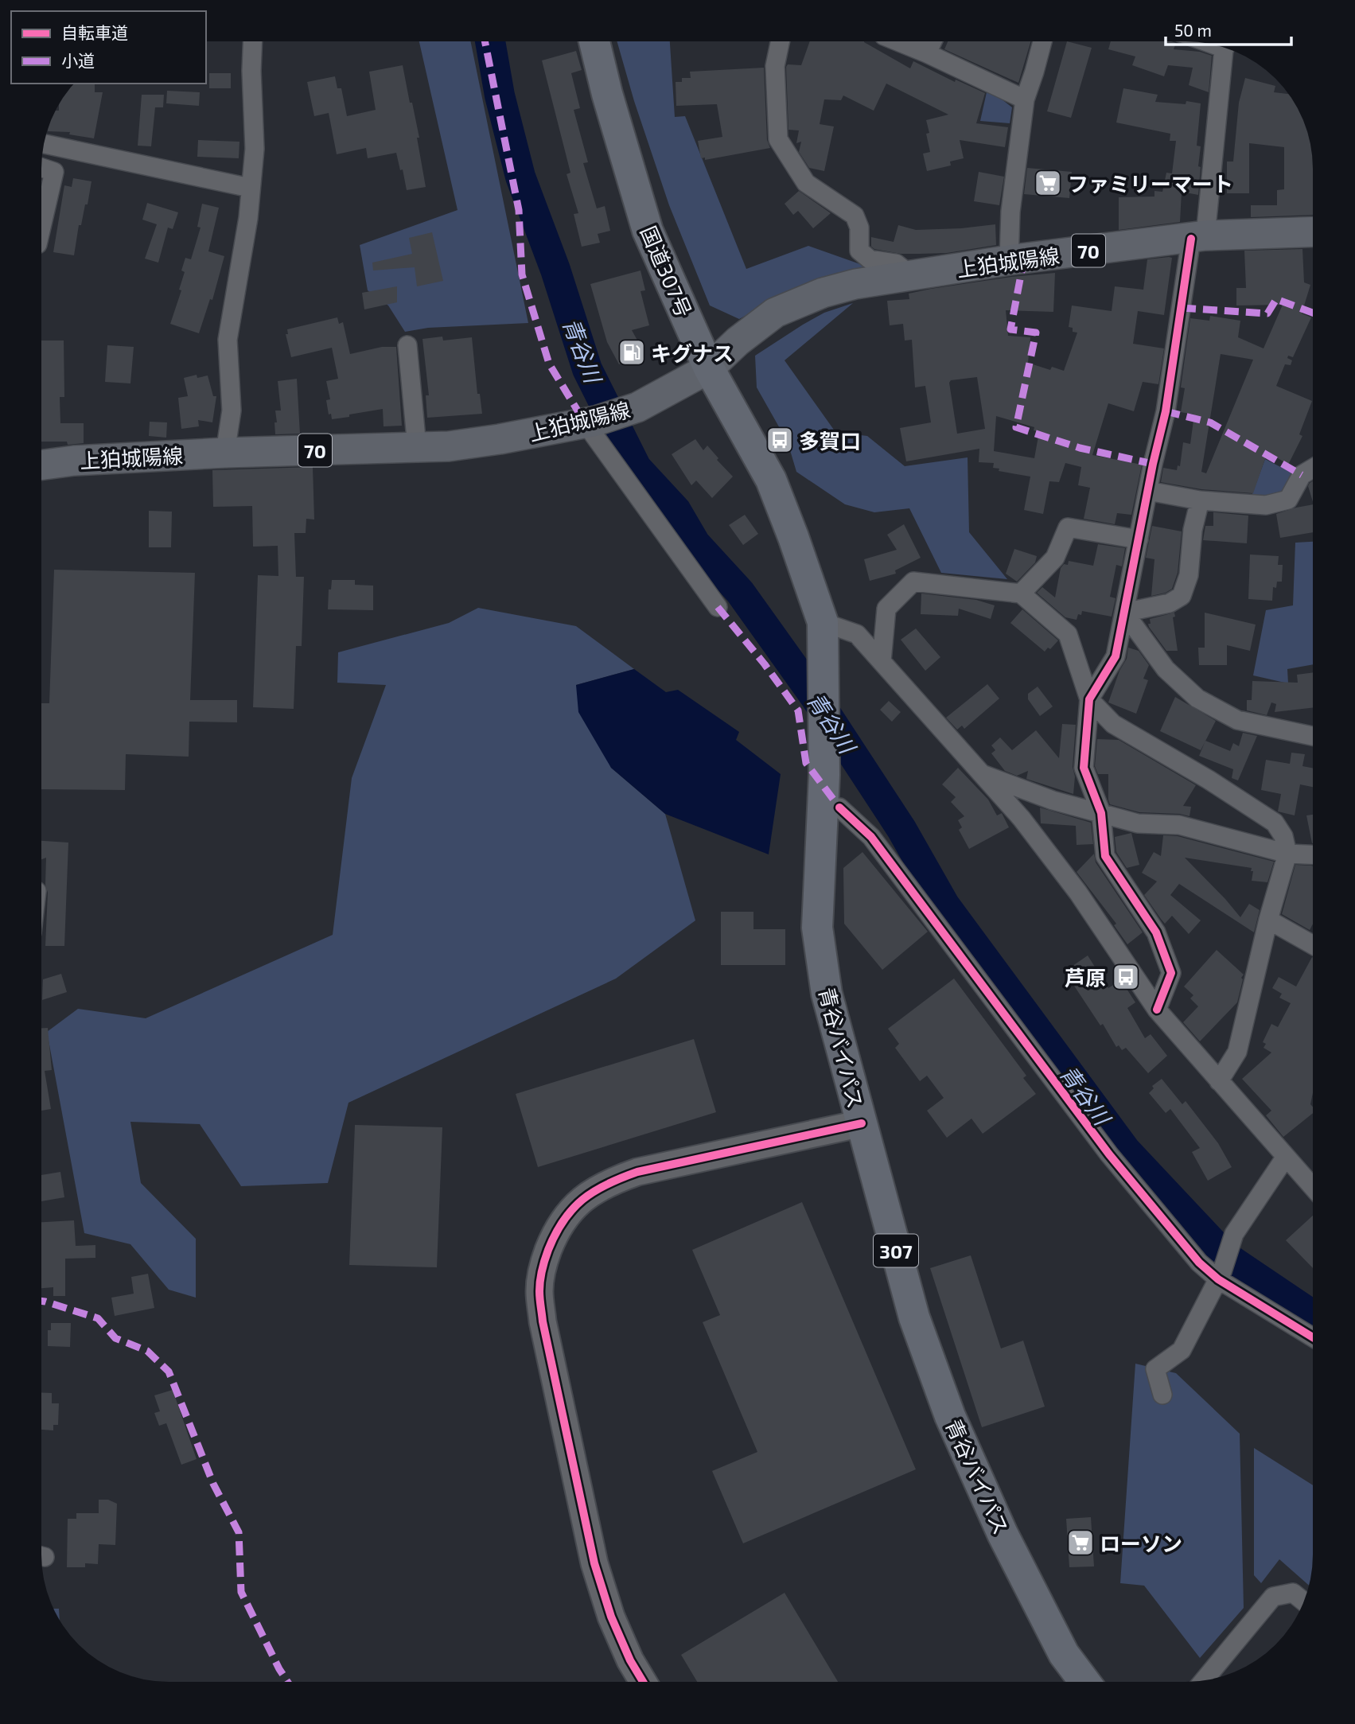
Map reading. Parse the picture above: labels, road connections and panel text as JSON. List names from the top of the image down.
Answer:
{
  "streets": {
    "highway": ["国道307号", "青谷バイパス", "307"],
    "main road": ["70", "上狛城陽線"]
  },
  "crossings": [
    ["上狛城陽線", "国道307号"],
    ["国道307号", "青谷バイパス"]
  ],
  "water": ["青谷川"],
  "places": {
    "supermarket": ["ファミリーマート", "ローソン"],
    "fuel station": ["キグナス"],
    "bus stop": ["多賀口", "芦原"]
  },
  "legend": ["自転車道", "小道"],
  "scale_bar": "50 m"
}
